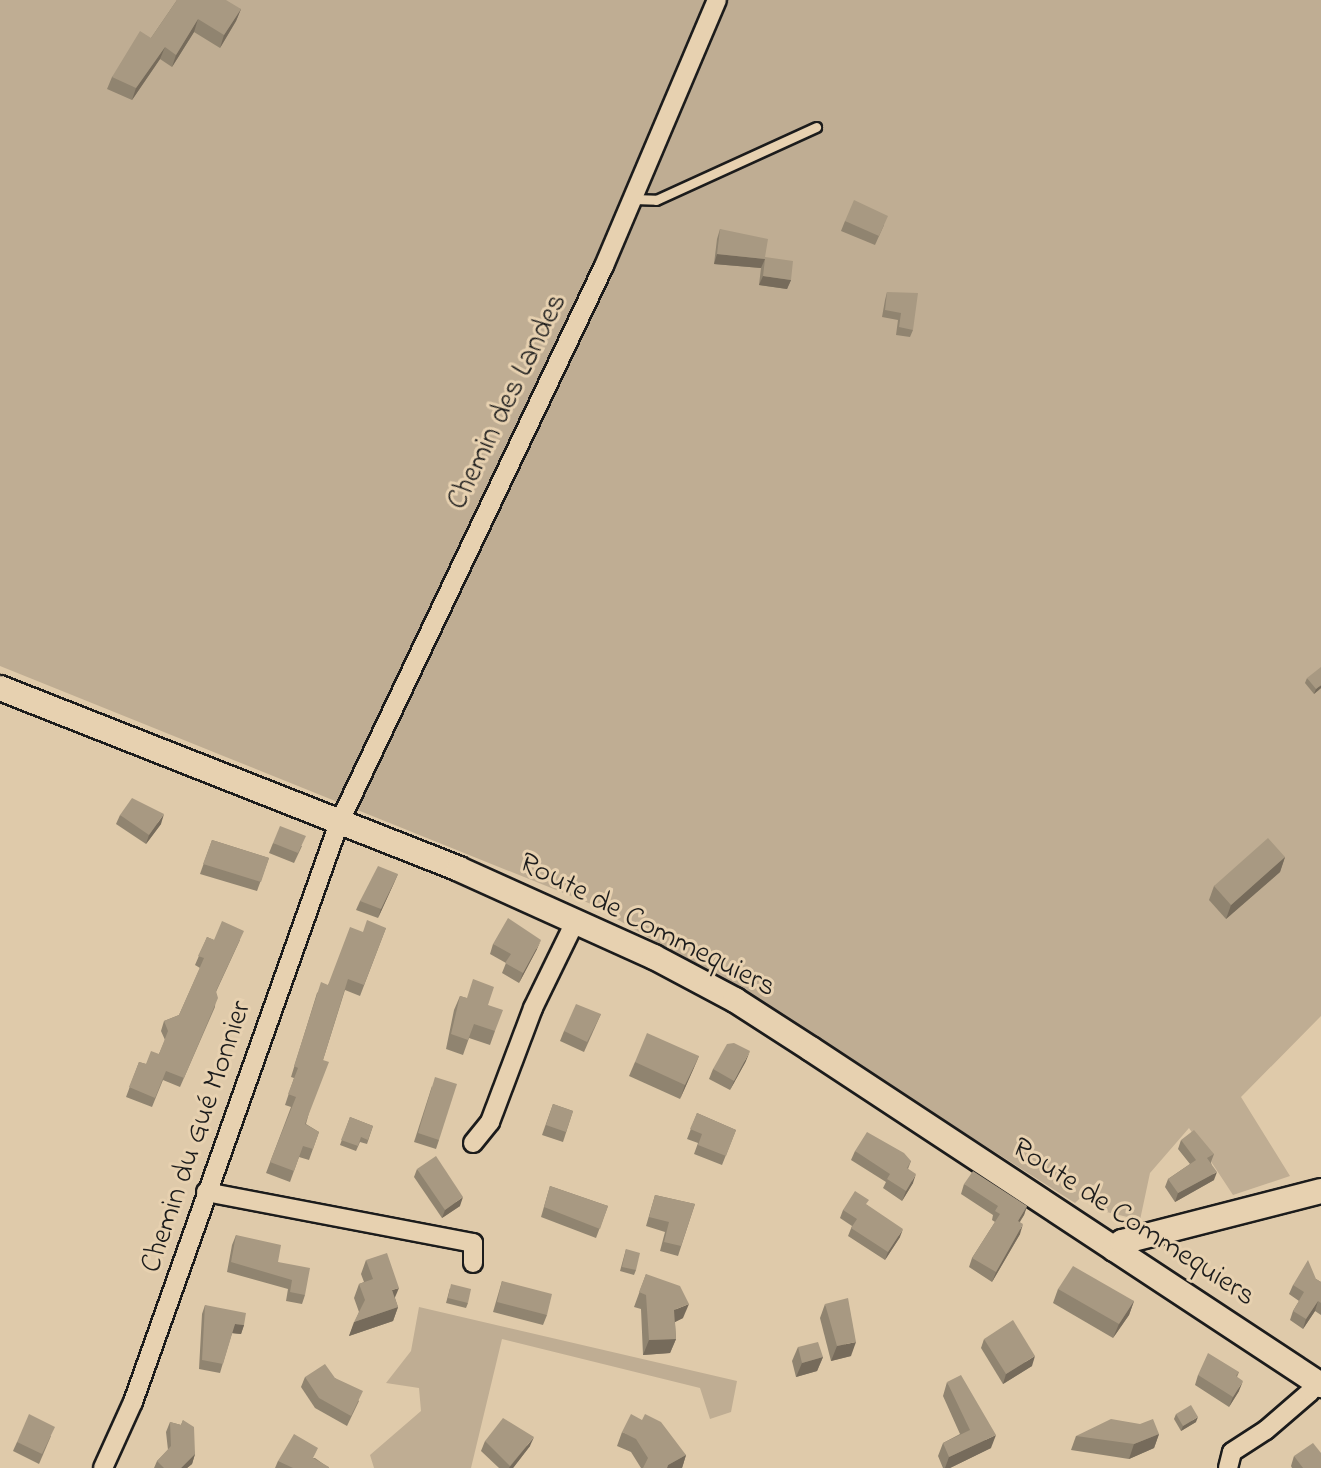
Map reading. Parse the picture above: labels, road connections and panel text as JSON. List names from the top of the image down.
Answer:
{
  "streets": {
    "street": ["Chemin des Landes", "Route de Commequiers", "Chemin du Gué Monnier"]
  },
  "crossings": [
    ["Chemin des Landes", "Route de Commequiers"],
    ["Chemin des Landes", "Chemin du Gué Monnier"],
    ["Route de Commequiers", "Chemin du Gué Monnier"]
  ]
}
